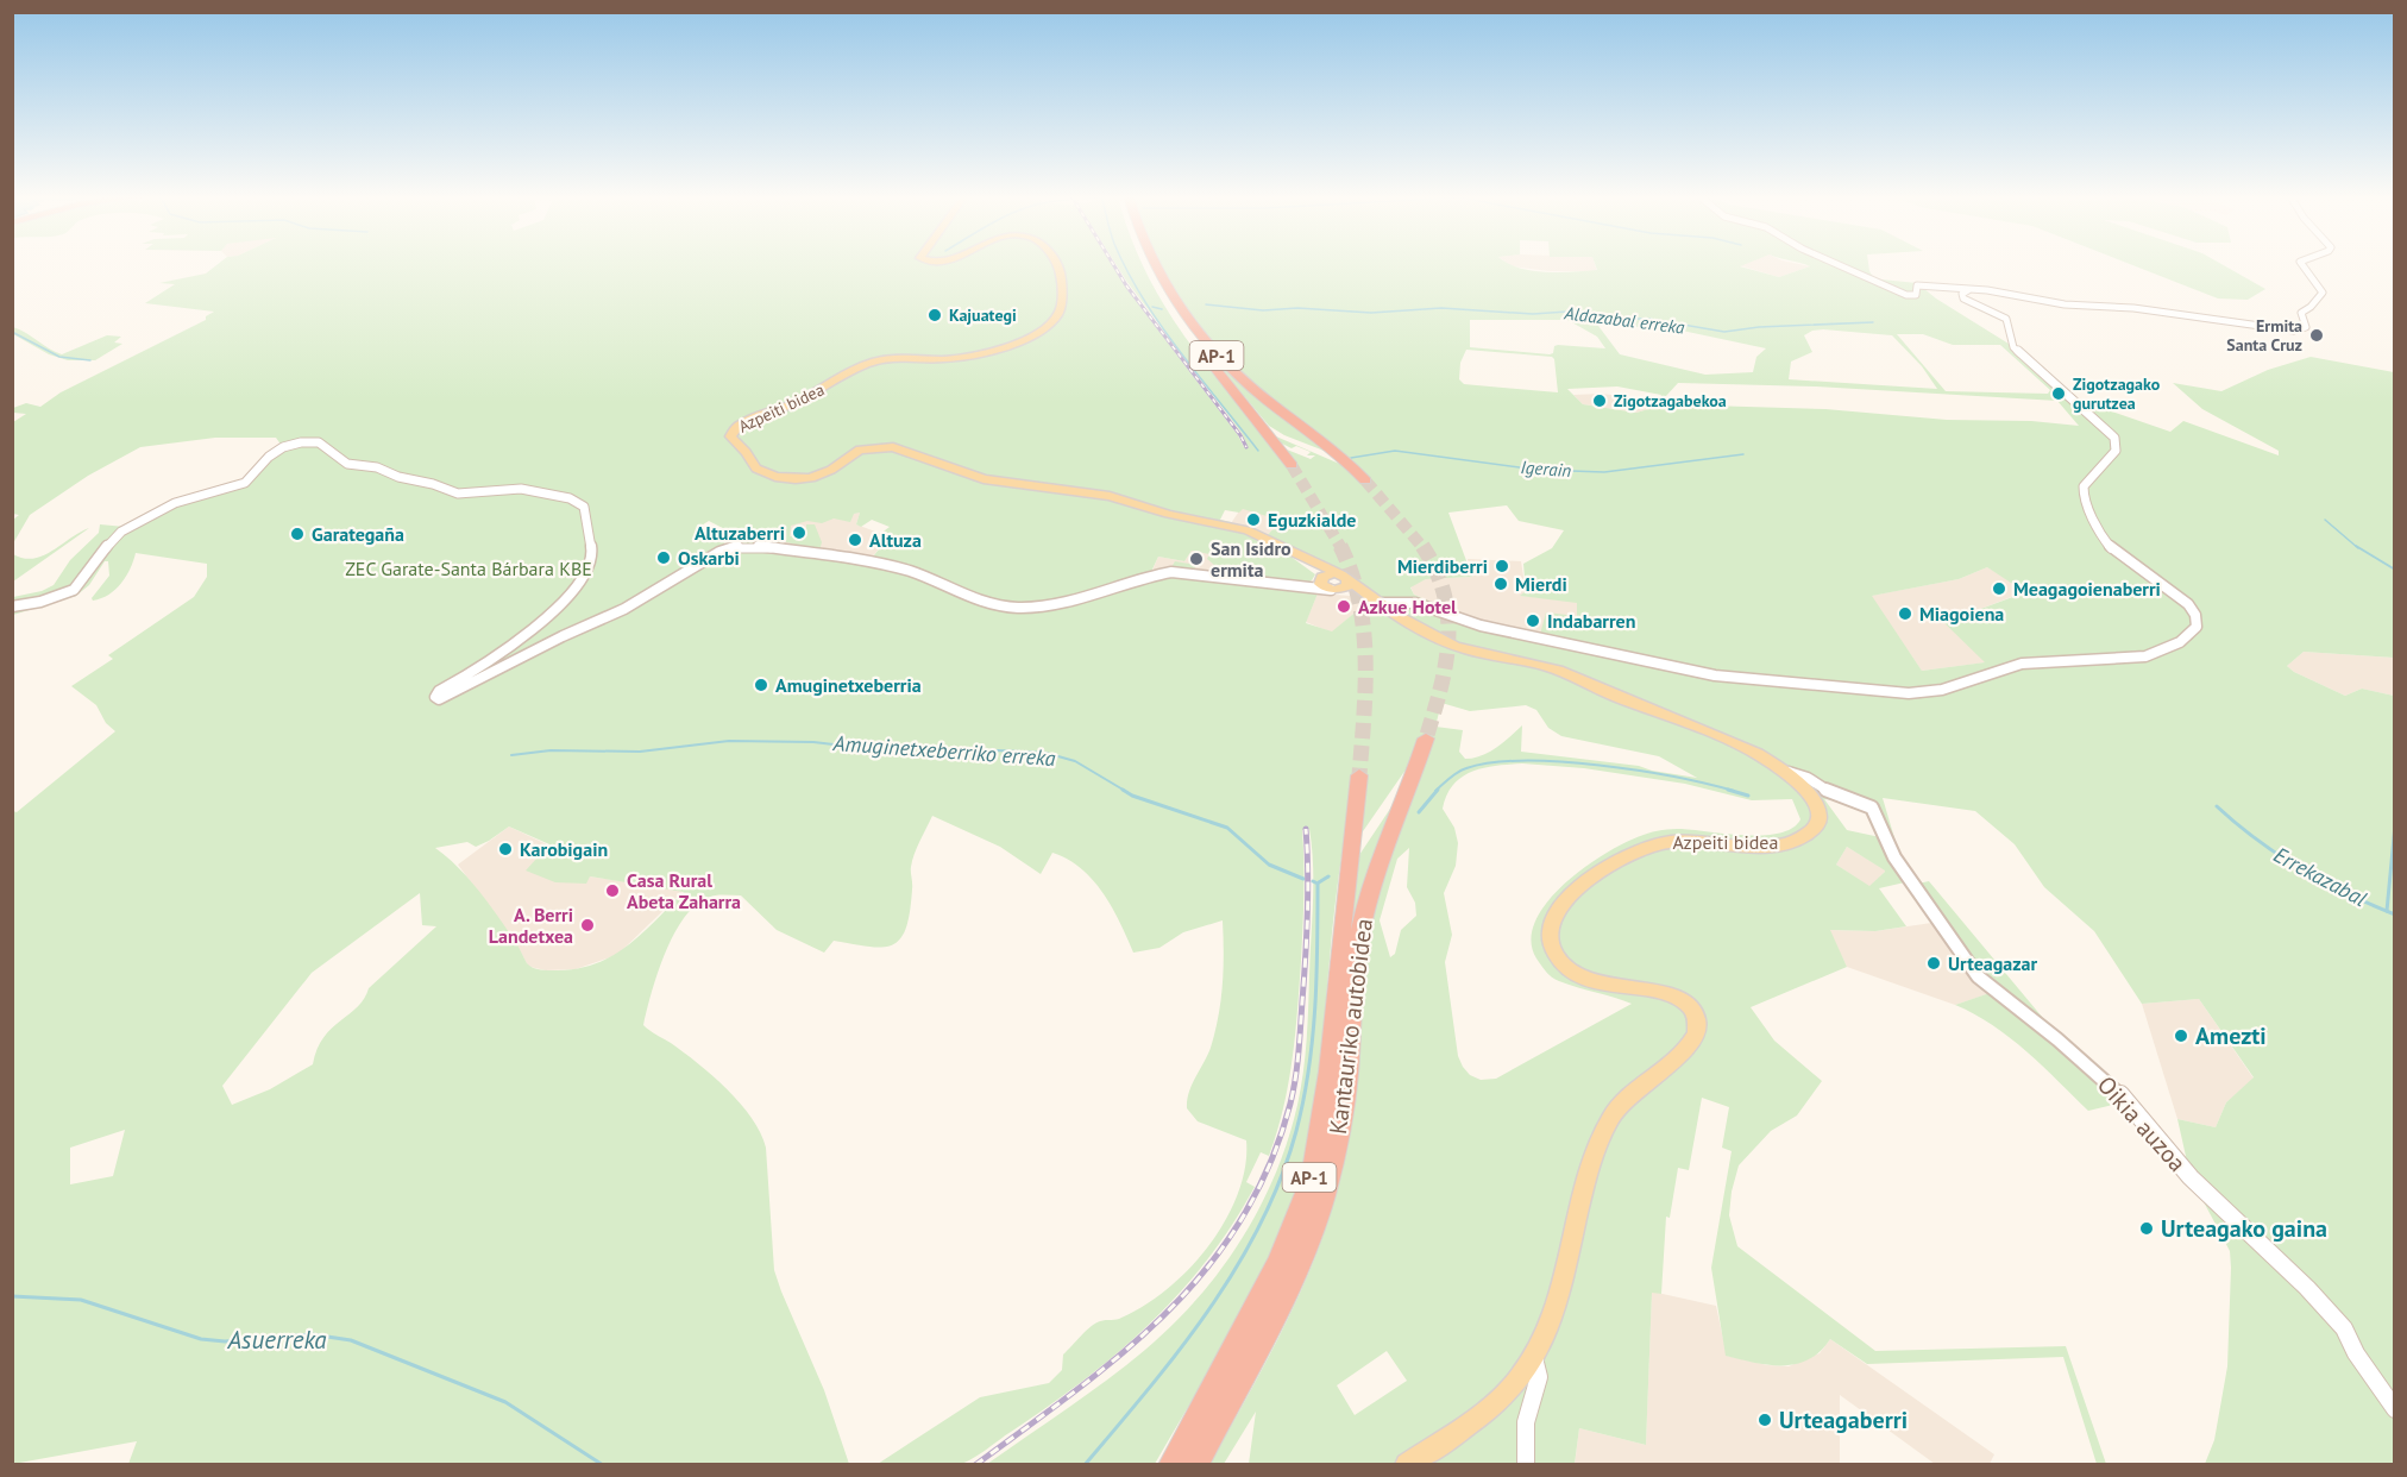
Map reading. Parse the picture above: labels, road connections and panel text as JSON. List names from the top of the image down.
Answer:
{
  "streets": {
    "highway": ["AP-1", "Kantauriko autobidea"],
    "main road": ["Azpeiti bidea"],
    "street": ["Oikia auzoa"]
  },
  "crossings": [
    ["Azpeiti bidea", "Oikia auzoa"]
  ],
  "water": [
    "Aldazabal erreka",
    "Igerain",
    "Amuginetxeberriko erreka",
    "Errekazabal",
    "Asuerreka"
  ],
  "parks": ["ZEC Garate-Santa Bárbara KBE"],
  "places": [
    "Kajuategi",
    "Ermita Santa Cruz",
    "Zigotzagako gurutzea",
    "Zigotzagabekoa",
    "Eguzkialde",
    "Altuzaberri",
    "Garategaña",
    "Altuza",
    "Oskarbi",
    "San Isidro ermita",
    "Mierdiberri",
    "Mierdi",
    "Meagagoienaberri",
    "Azkue Hotel",
    "Miagoiena",
    "Indabarren",
    "Amuginetxeberria",
    "Karobigain",
    "Casa Rural Abeta Zaharra",
    "A. Berri Landetxea",
    "Urteagazar",
    "Amezti",
    "Urteagako gaina",
    "Urteagaberri"
  ]
}
